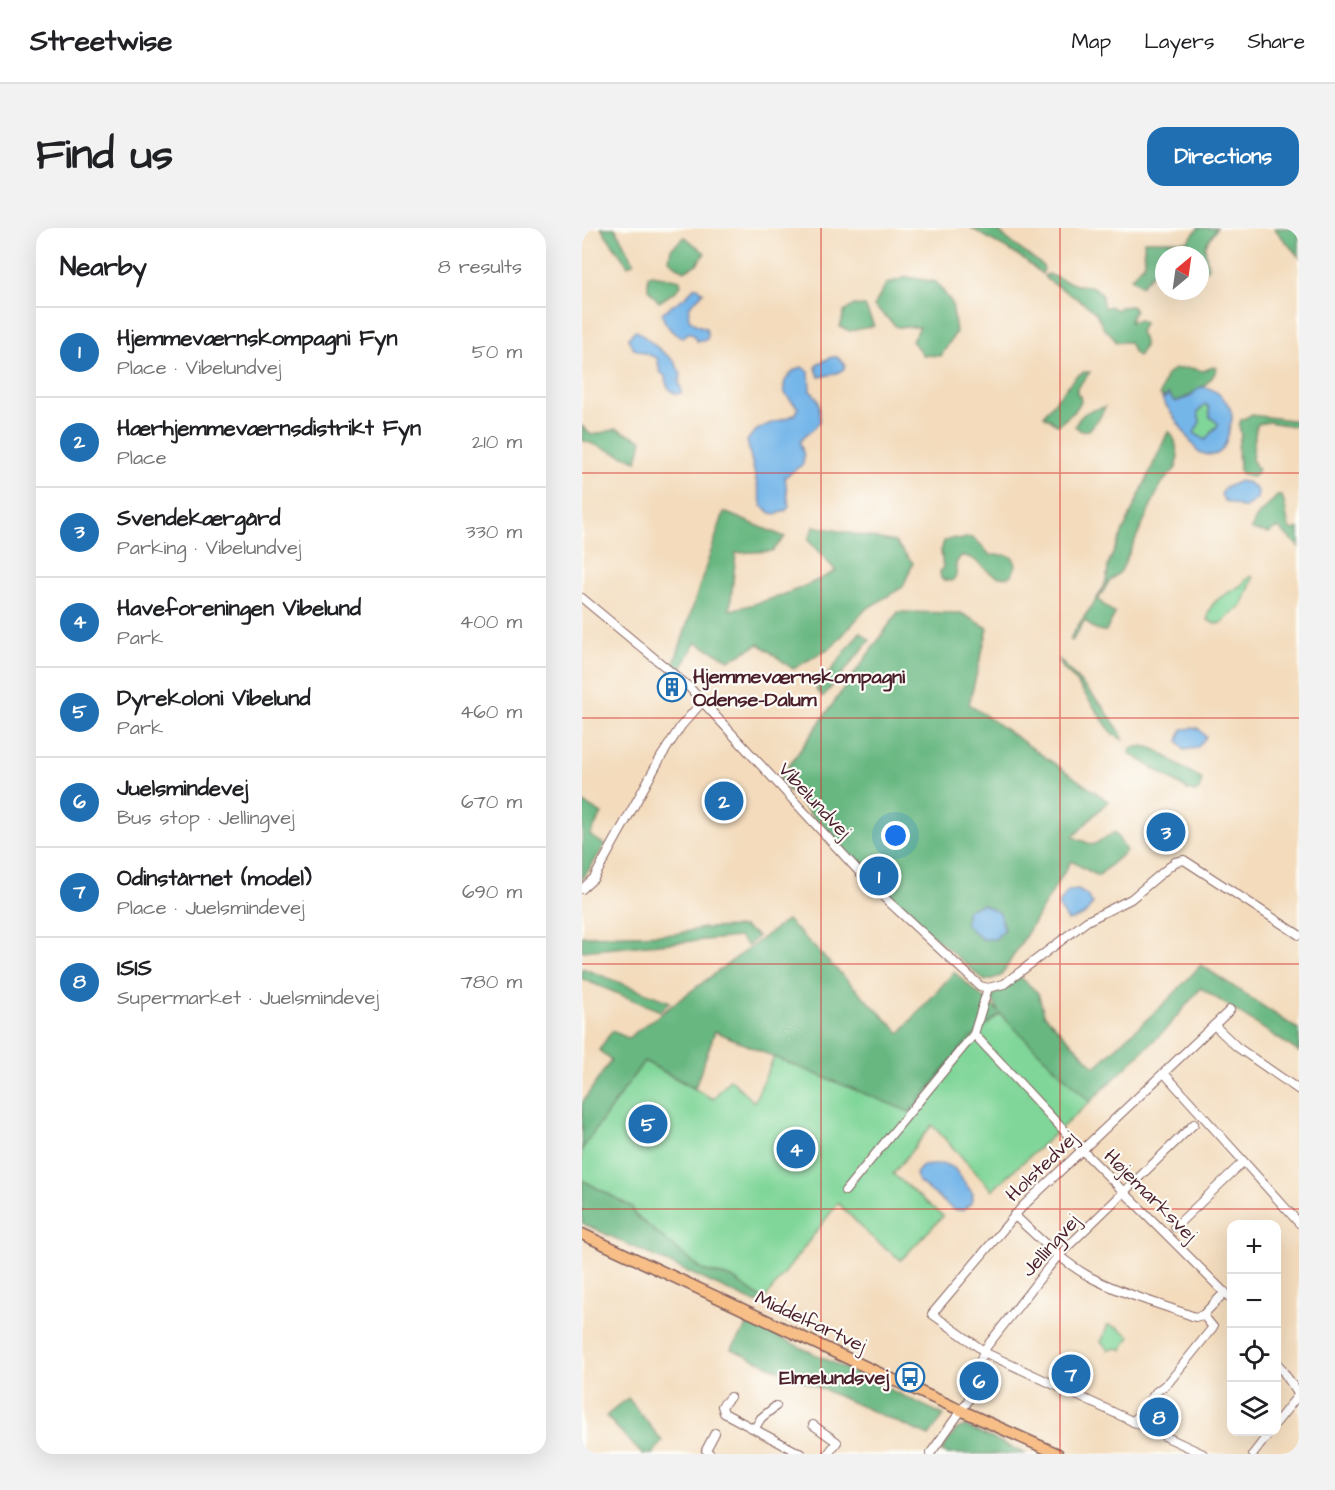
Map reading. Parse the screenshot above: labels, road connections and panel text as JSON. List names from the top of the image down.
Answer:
{
  "streets": {
    "main road": ["Middelfartvej"],
    "street": [
      "Vibelundvej",
      "Holstedvej",
      "Højemarksvej",
      "Jellingvej"
    ]
  },
  "crossings": [
    ["Holstedvej", "Højemarksvej"],
    ["Holstedvej", "Jellingvej"],
    ["Højemarksvej", "Jellingvej"],
    ["Jellingvej", "Middelfartvej"]
  ],
  "places": {
    "building": ["Hjemmeværnskompagni Odense-Dalum"],
    "bus stop": ["Elmelundsvej"]
  },
  "north": "top right",
  "page": {
    "header": "Streetwise",
    "nav": ["Map", "Layers", "Share"],
    "title": "Find us",
    "buttons": "Directions",
    "heading": ["Nearby", "8 results"],
    "list": [
      {
        "mark": "1",
        "name": "Hjemmeværnskompagni Fyn",
        "note": "Place · Vibelundvej",
        "value": "50 m"
      },
      {
        "mark": "2",
        "name": "Hærhjemmeværnsdistrikt Fyn",
        "note": "Place",
        "value": "210 m"
      },
      {
        "mark": "3",
        "name": "Svendekærgård",
        "note": "Parking · Vibelundvej",
        "value": "330 m"
      },
      {
        "mark": "4",
        "name": "Haveforeningen Vibelund",
        "note": "Park",
        "value": "400 m"
      },
      {
        "mark": "5",
        "name": "Dyrekoloni Vibelund",
        "note": "Park",
        "value": "460 m"
      },
      {
        "mark": "6",
        "name": "Juelsmindevej",
        "note": "Bus stop · Jellingvej",
        "value": "670 m"
      },
      {
        "mark": "7",
        "name": "Odinstårnet (model)",
        "note": "Place · Juelsmindevej",
        "value": "690 m"
      },
      {
        "mark": "8",
        "name": "ISIS",
        "note": "Supermarket · Juelsmindevej",
        "value": "780 m"
      }
    ],
    "pins": [
      "2",
      "3",
      "1",
      "5",
      "4",
      "7",
      "6",
      "8"
    ],
    "map_buttons": ["+", "−"]
  }
}
